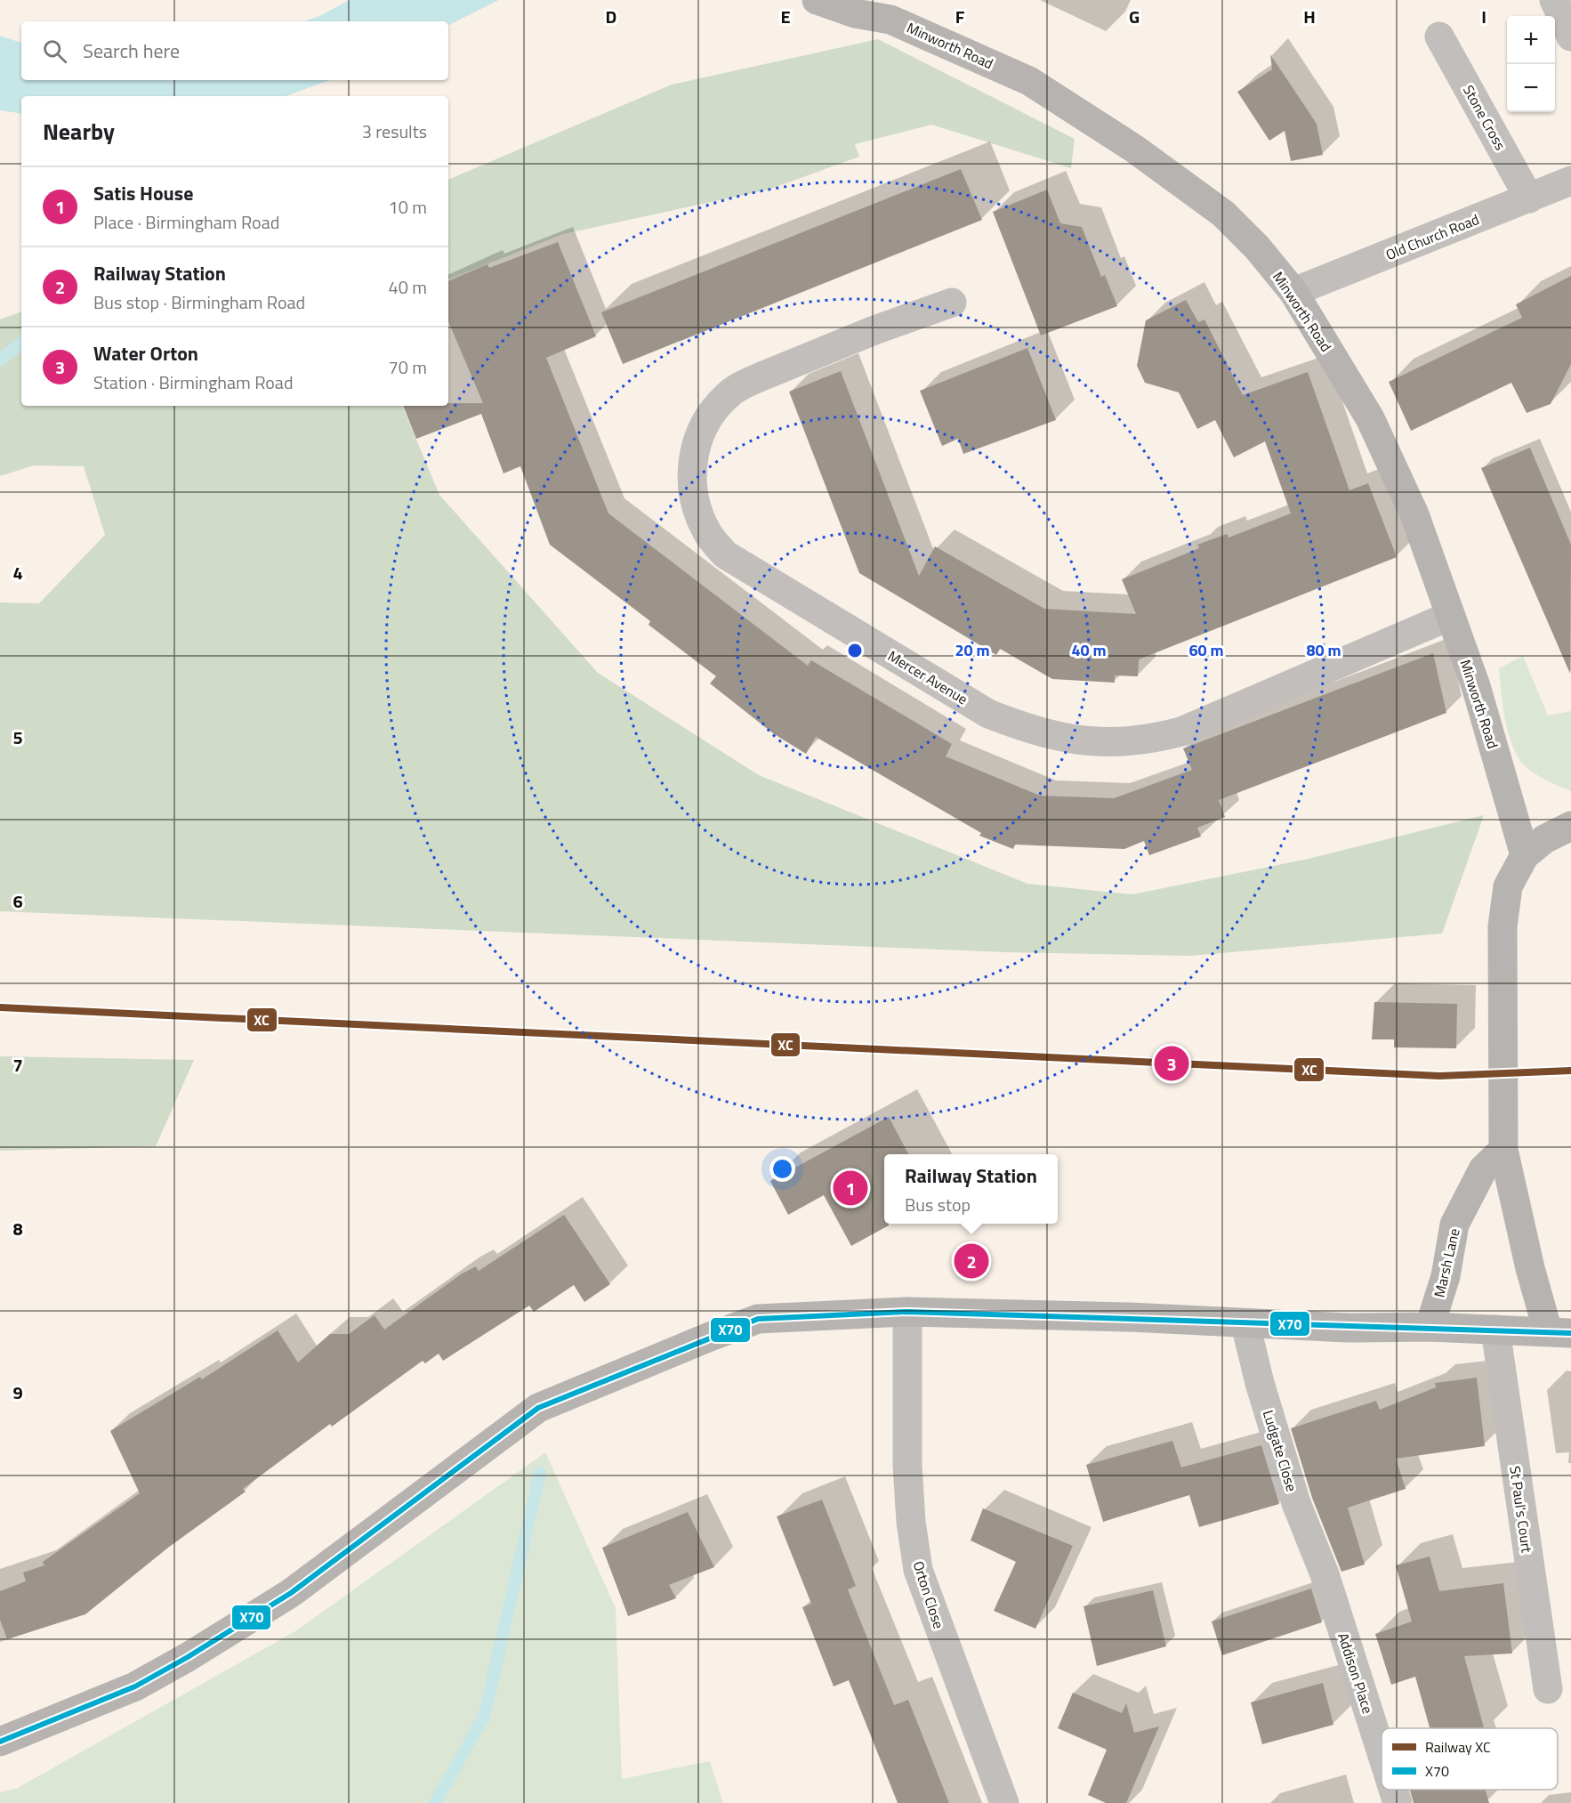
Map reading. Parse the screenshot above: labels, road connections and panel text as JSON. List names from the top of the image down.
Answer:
{
  "streets": {
    "main road": ["Minworth Road", "Marsh Lane"],
    "street": [
      "Stone Cross",
      "Old Church Road",
      "Mercer Avenue",
      "Ludgate Close",
      "St Paul's Court",
      "Orton Close",
      "Addison Place"
    ]
  },
  "crossings": [
    ["Minworth Road", "Old Church Road"],
    ["Minworth Road", "Mercer Avenue"],
    ["Stone Cross", "Old Church Road"],
    ["Ludgate Close", "Addison Place"]
  ],
  "lines": ["rail line XC", "transit line X70"],
  "legend": ["Railway XC", "X70"],
  "page": {
    "map_buttons": ["+", "−"],
    "search": "Search here",
    "heading": ["Nearby", "3 results"],
    "list": [
      {
        "mark": "1",
        "name": "Satis House",
        "note": "Place · Birmingham Road",
        "value": "10 m"
      },
      {
        "mark": "2",
        "name": "Railway Station",
        "note": "Bus stop · Birmingham Road",
        "value": "40 m"
      },
      {
        "mark": "3",
        "name": "Water Orton",
        "note": "Station · Birmingham Road",
        "value": "70 m"
      }
    ],
    "pins": ["3", "1", "2"],
    "popup": ["Railway Station", "Bus stop"]
  },
  "grid": {
    "columns": [
      "D",
      "E",
      "F",
      "G",
      "H",
      "I"
    ],
    "rows": [
      "4",
      "5",
      "6",
      "7",
      "8",
      "9"
    ]
  },
  "rings": [
    "20 m",
    "40 m",
    "60 m",
    "80 m"
  ]
}
